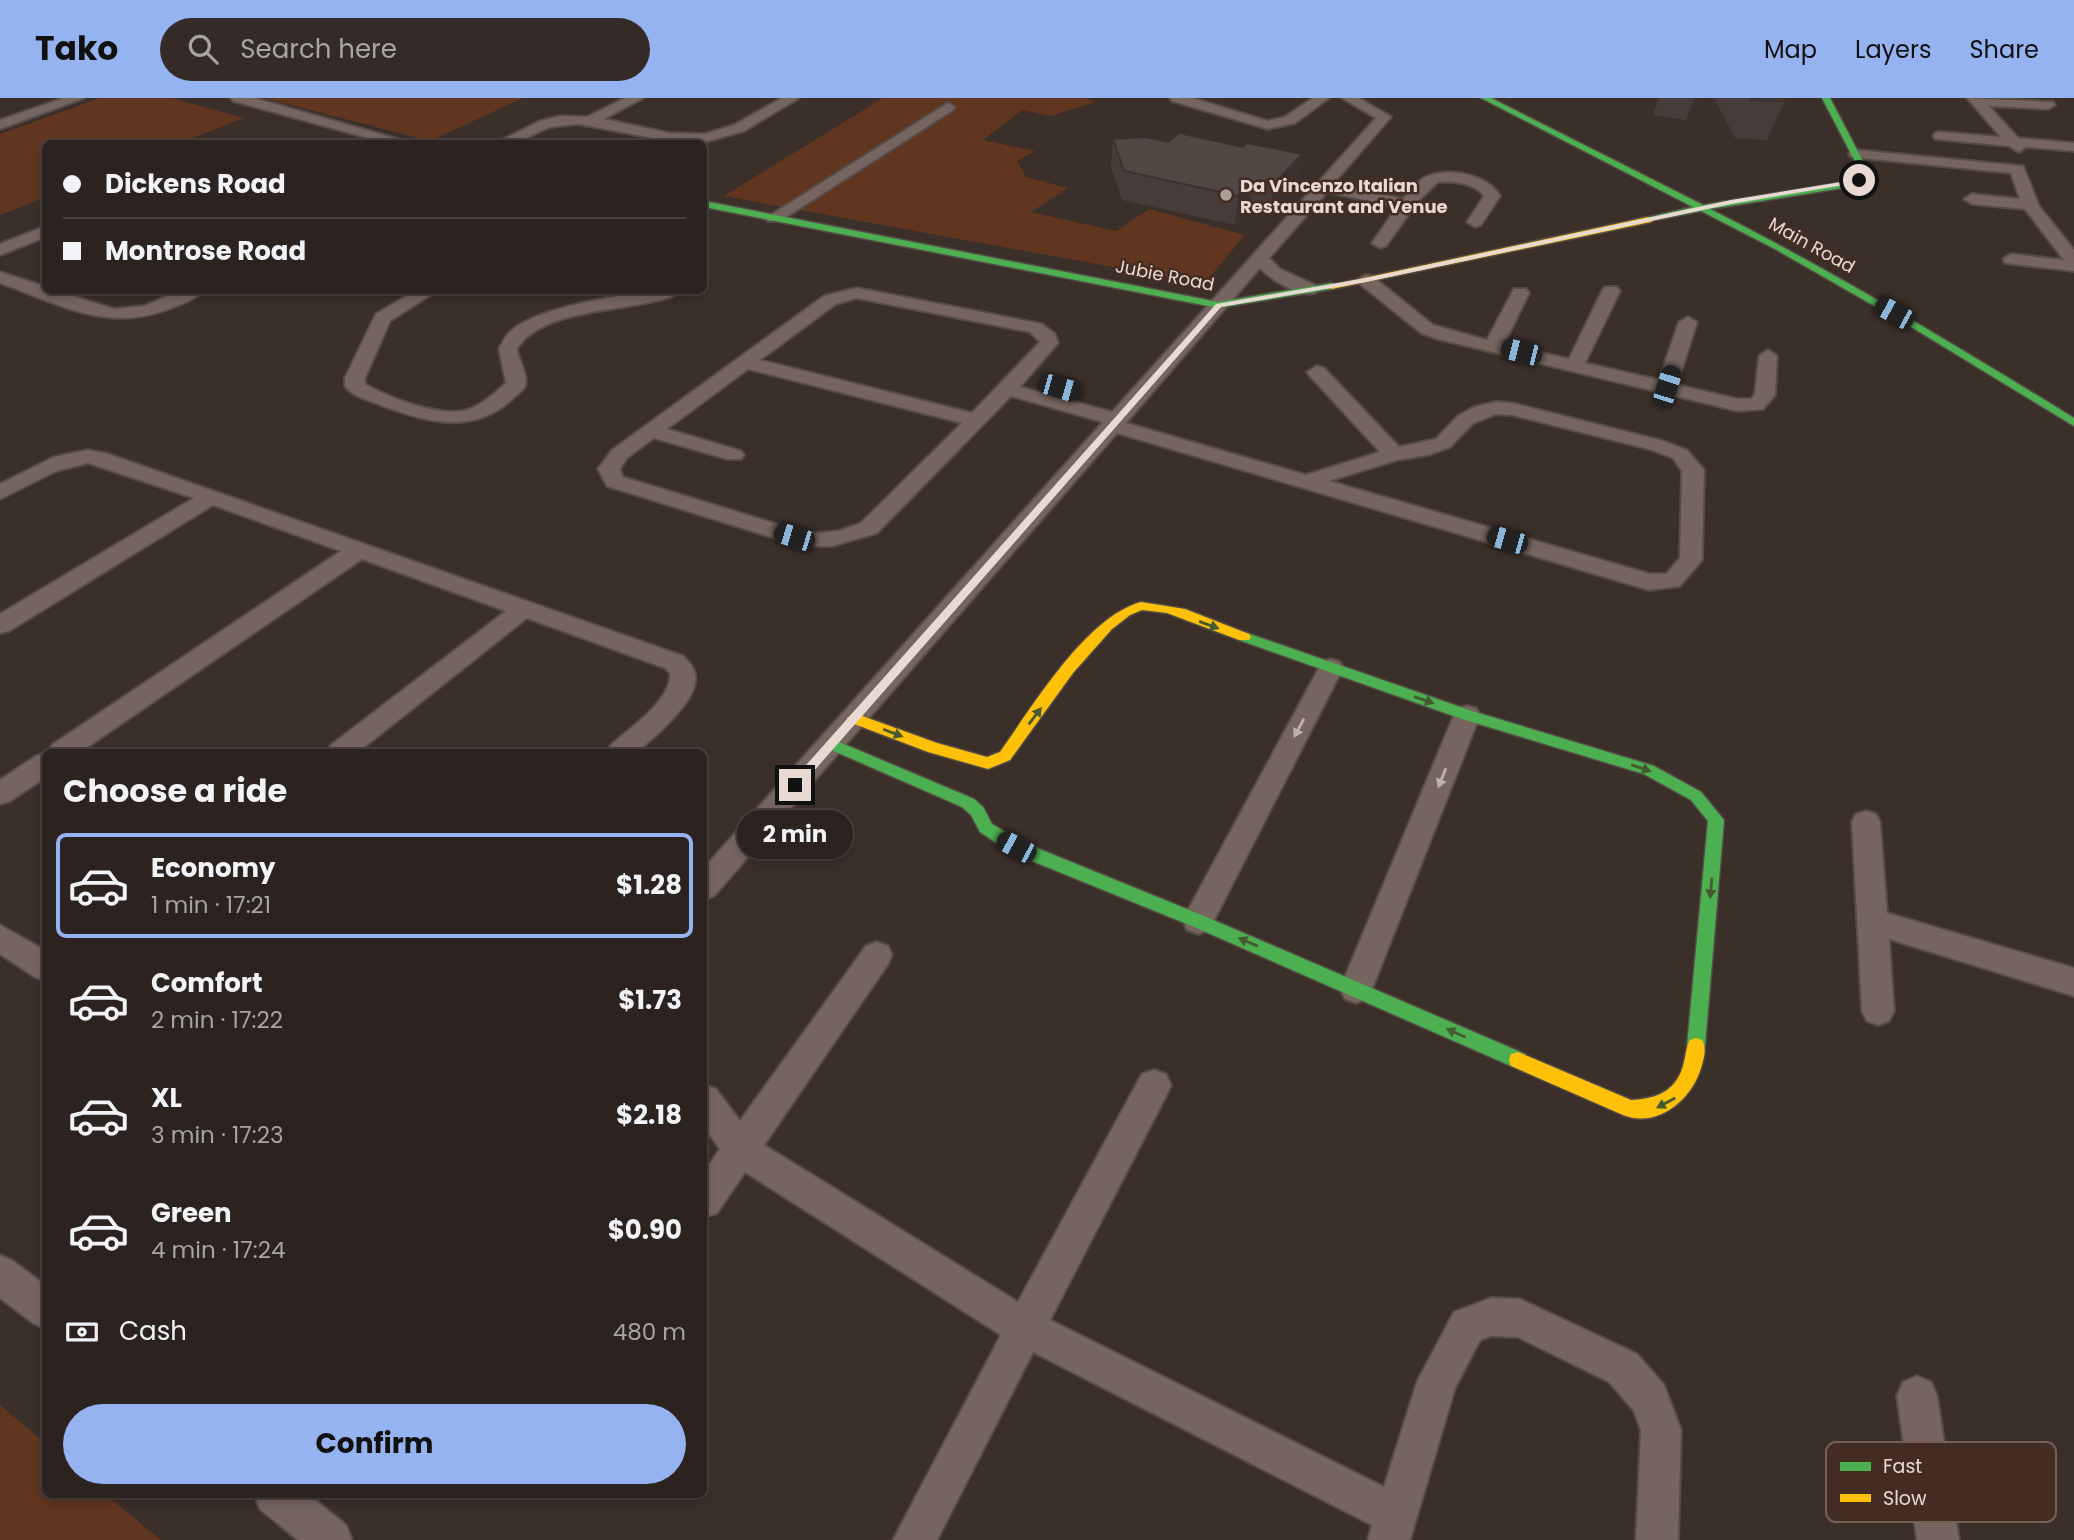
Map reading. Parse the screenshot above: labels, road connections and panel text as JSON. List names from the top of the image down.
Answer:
{
  "streets": {
    "street": ["Main Road", "Jubie Road"]
  },
  "crossings": [
    ["Main Road", "Jubie Road"]
  ],
  "places": ["Da Vincenzo Italian Restaurant and Venue"],
  "legend": ["Fast", "Slow"],
  "page": {
    "header": "Tako",
    "search": "Search here",
    "nav": ["Map", "Layers", "Share"],
    "banner": ["Dickens Road", "Montrose Road"],
    "heading": "Choose a ride",
    "bubble": "2 min",
    "list": [
      {
        "name": "Economy",
        "note": "1 min · 17:21",
        "value": "$1.28"
      },
      {
        "name": "Comfort",
        "note": "2 min · 17:22",
        "value": "$1.73"
      },
      {
        "name": "XL",
        "note": "3 min · 17:23",
        "value": "$2.18"
      },
      {
        "name": "Green",
        "note": "4 min · 17:24",
        "value": "$0.90"
      }
    ],
    "pay": ["Cash", "480 m"],
    "buttons": "Confirm"
  }
}
